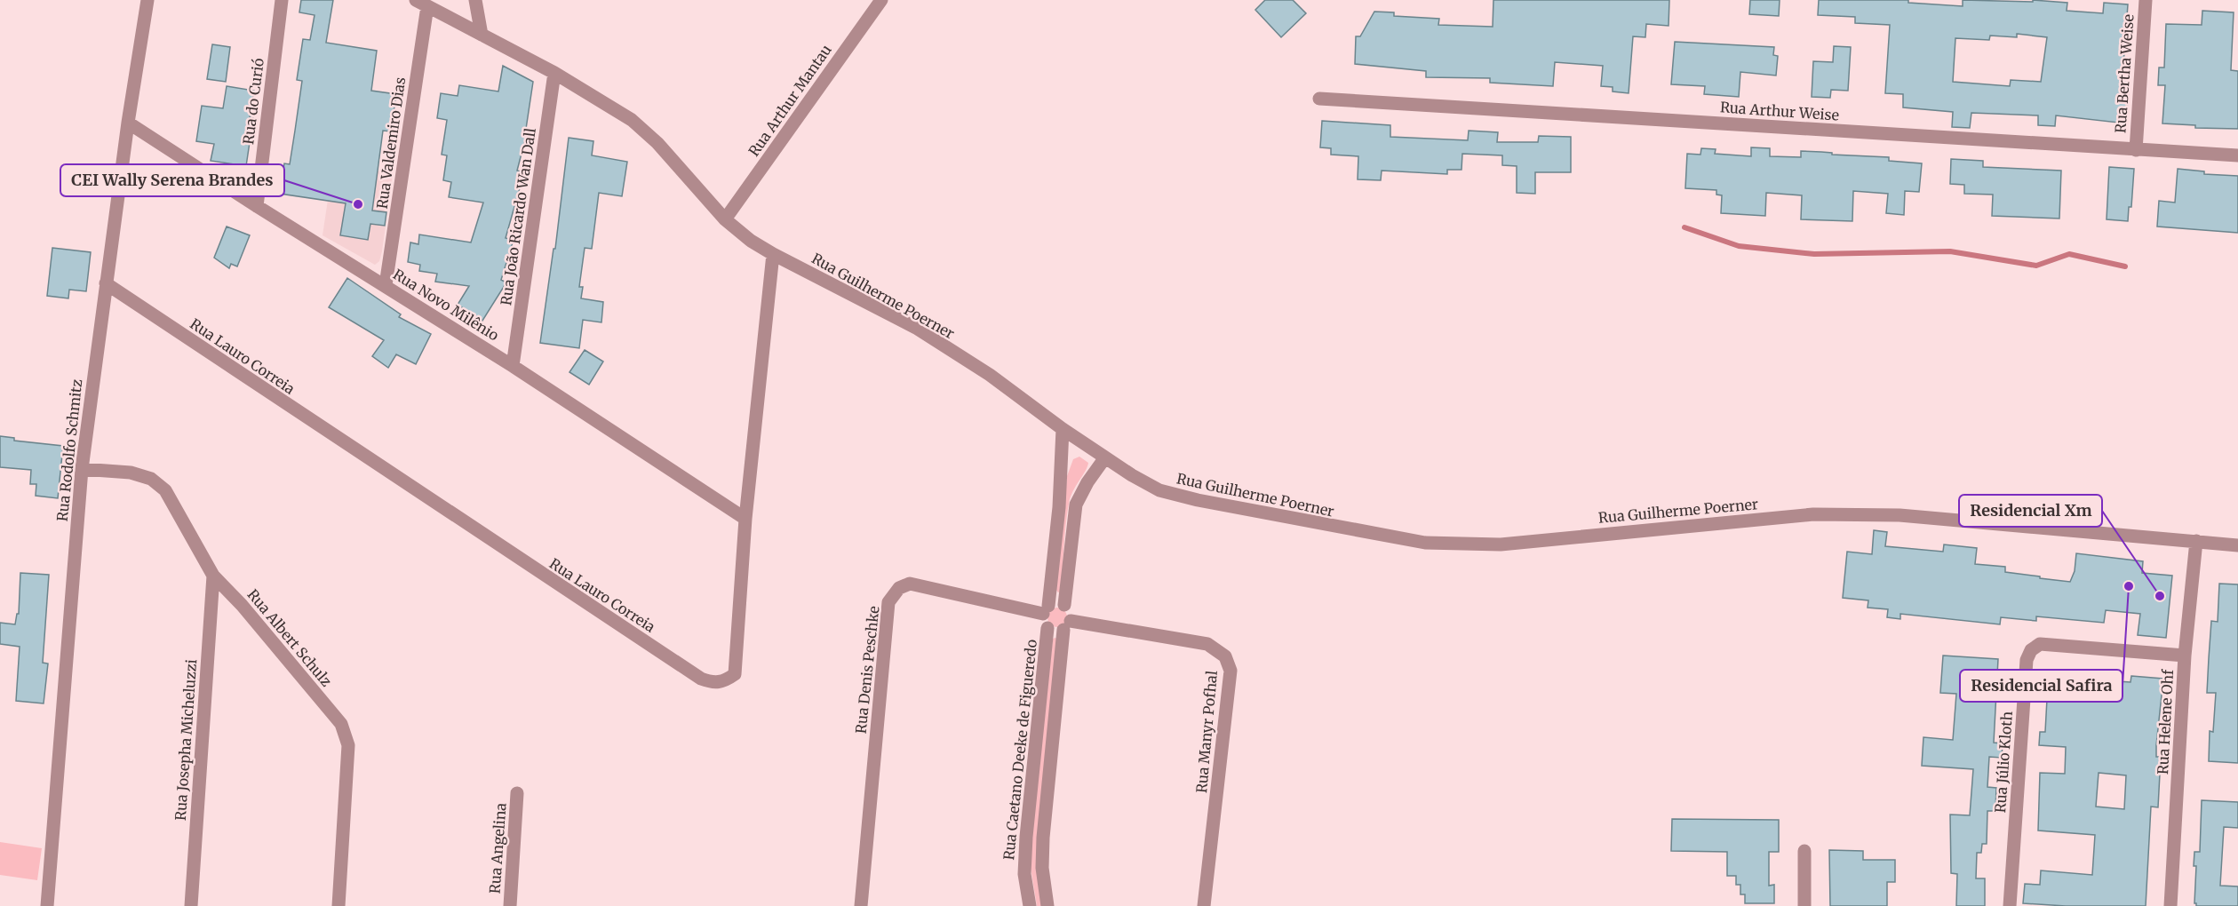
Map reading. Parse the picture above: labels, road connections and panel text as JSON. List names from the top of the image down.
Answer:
{
  "streets": {
    "street": [
      "Rua Bertha Weise",
      "Rua Arthur Mantau",
      "Rua do Curió",
      "Rua Arthur Weise",
      "Rua Valdemiro Dias",
      "Rua João Ricardo Wan Dall",
      "Rua Guilherme Poerner",
      "Rua Novo Milênio",
      "Rua Lauro Correia",
      "Rua Rodolfo Schmitz",
      "Rua Albert Schulz",
      "Rua Denis Peschke",
      "Rua Helene Ohf",
      "Rua Manyr Pofhal",
      "Rua Josepha Micheluzzi",
      "Rua Caetano Deeke de Figueredo",
      "Rua Júlio Kloth",
      "Rua Angelina"
    ]
  },
  "crossings": [
    ["Rua Bertha Weise", "Rua Arthur Weise"],
    ["Rua Arthur Mantau", "Rua Guilherme Poerner"],
    ["Rua do Curió", "Rua Novo Milênio"],
    ["Rua Valdemiro Dias", "Rua Guilherme Poerner"],
    ["Rua Valdemiro Dias", "Rua Novo Milênio"],
    ["Rua João Ricardo Wan Dall", "Rua Guilherme Poerner"],
    ["Rua João Ricardo Wan Dall", "Rua Novo Milênio"],
    ["Rua Guilherme Poerner", "Rua Lauro Correia"],
    ["Rua Guilherme Poerner", "Rua Helene Ohf"],
    ["Rua Novo Milênio", "Rua Lauro Correia"],
    ["Rua Novo Milênio", "Rua Rodolfo Schmitz"],
    ["Rua Lauro Correia", "Rua Rodolfo Schmitz"],
    ["Rua Rodolfo Schmitz", "Rua Albert Schulz"],
    ["Rua Albert Schulz", "Rua Josepha Micheluzzi"],
    ["Rua Denis Peschke", "Rua Manyr Pofhal"],
    ["Rua Denis Peschke", "Rua Caetano Deeke de Figueredo"],
    ["Rua Helene Ohf", "Rua Júlio Kloth"],
    ["Rua Manyr Pofhal", "Rua Caetano Deeke de Figueredo"]
  ],
  "places": ["CEI Wally Serena Brandes", "Residencial Safira", "Residencial Xm"]
}
